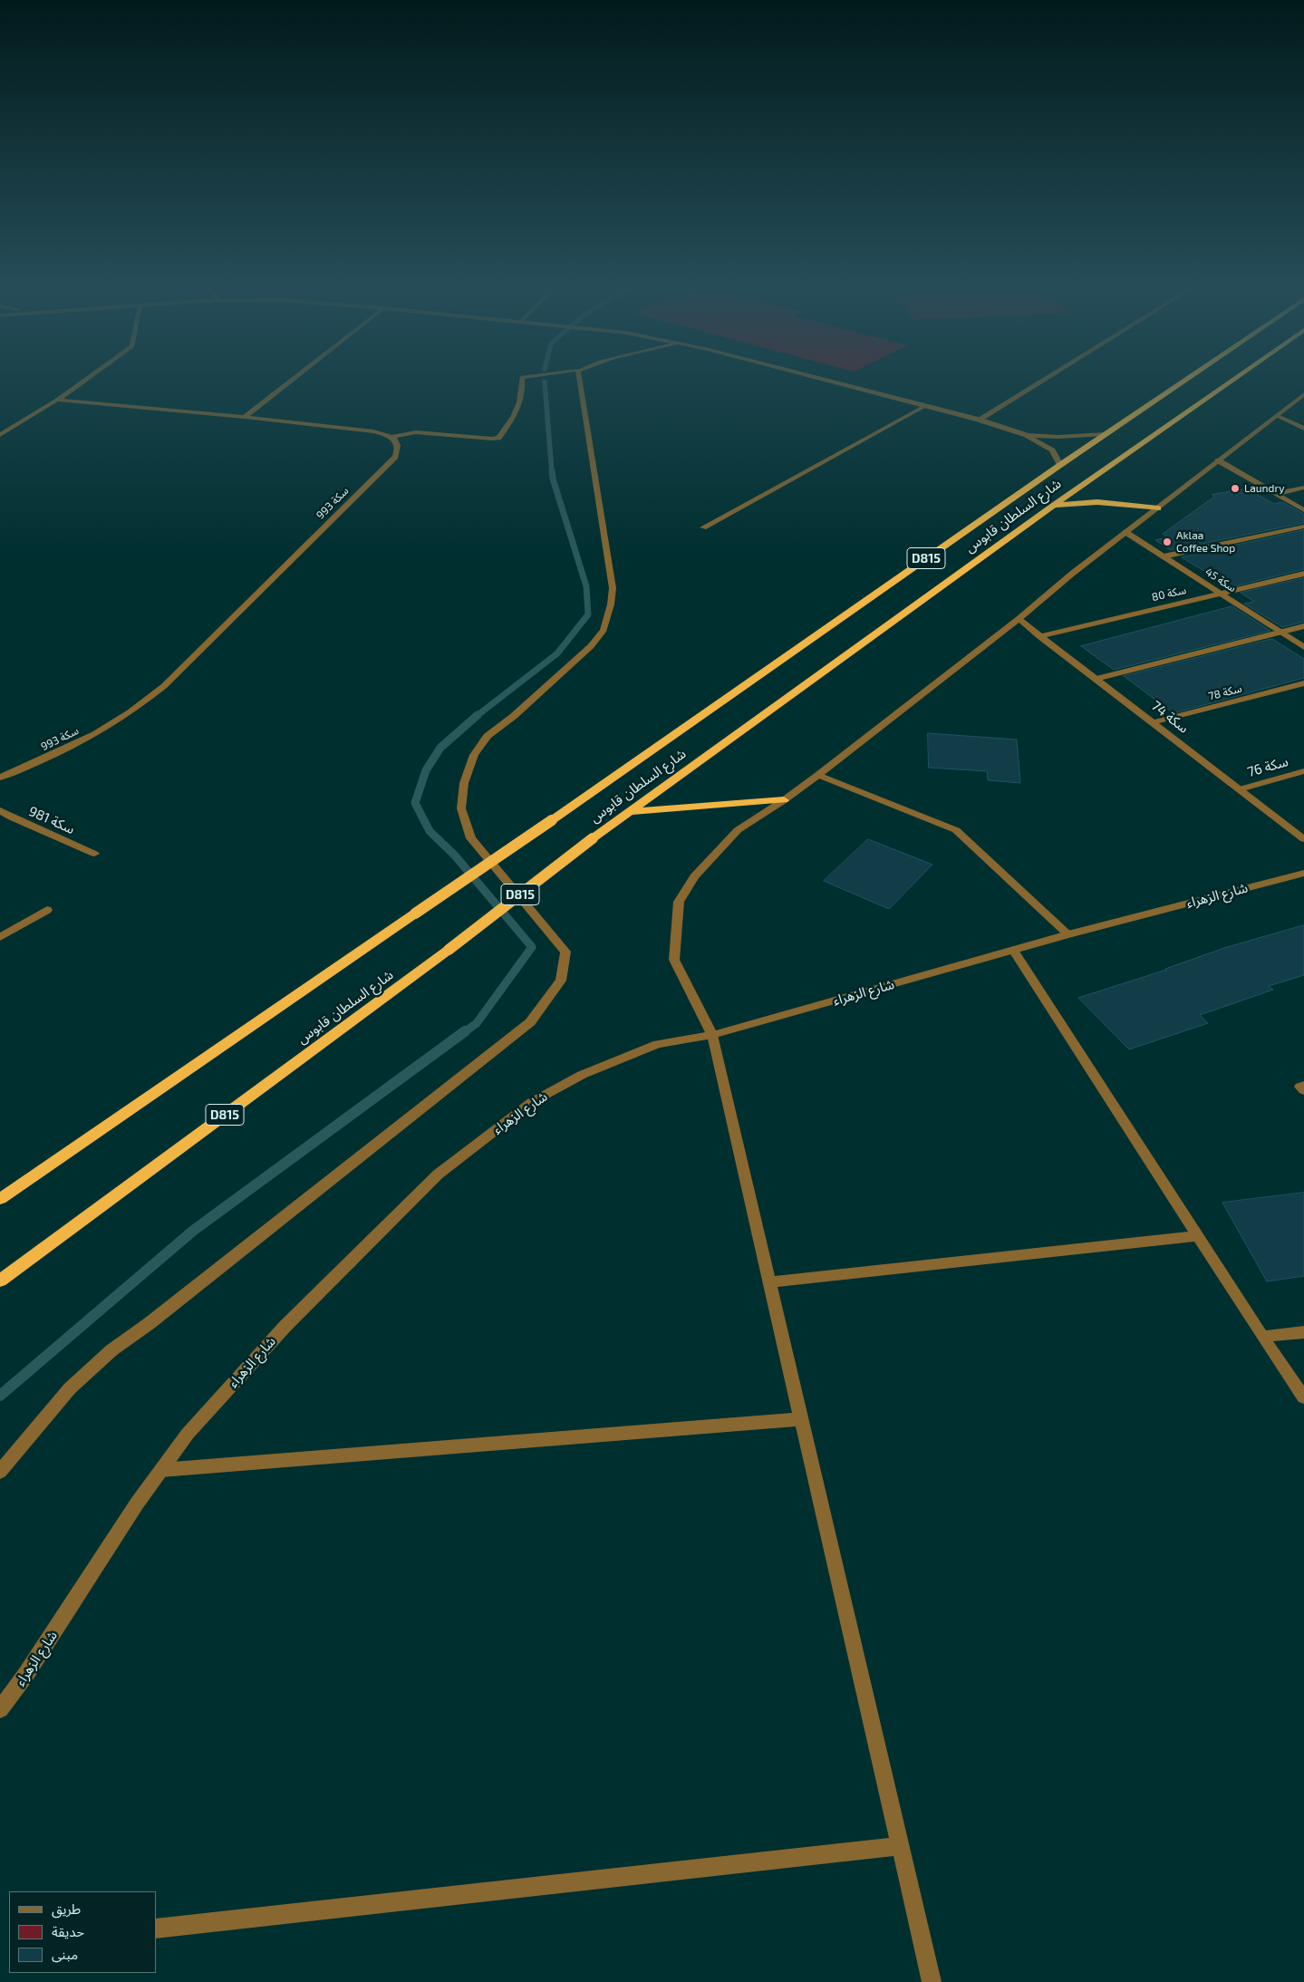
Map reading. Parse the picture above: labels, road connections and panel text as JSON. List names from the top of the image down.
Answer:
{
  "streets": {
    "highway": ["شارع السلطان قابوس", "D815"],
    "street": [
      "سكة 993",
      "سكة 45",
      "سكة 80",
      "سكة 78",
      "سكة 74",
      "سكة 76",
      "سكة 981",
      "شارع الزهراء"
    ]
  },
  "crossings": [
    ["سكة 45", "سكة 80"],
    ["سكة 80", "سكة 74"],
    ["سكة 78", "سكة 74"],
    ["سكة 74", "سكة 76"]
  ],
  "places": ["Laundry", "Aklaa Coffee Shop"],
  "legend": ["طريق", "حديقة", "مبنى"]
}
